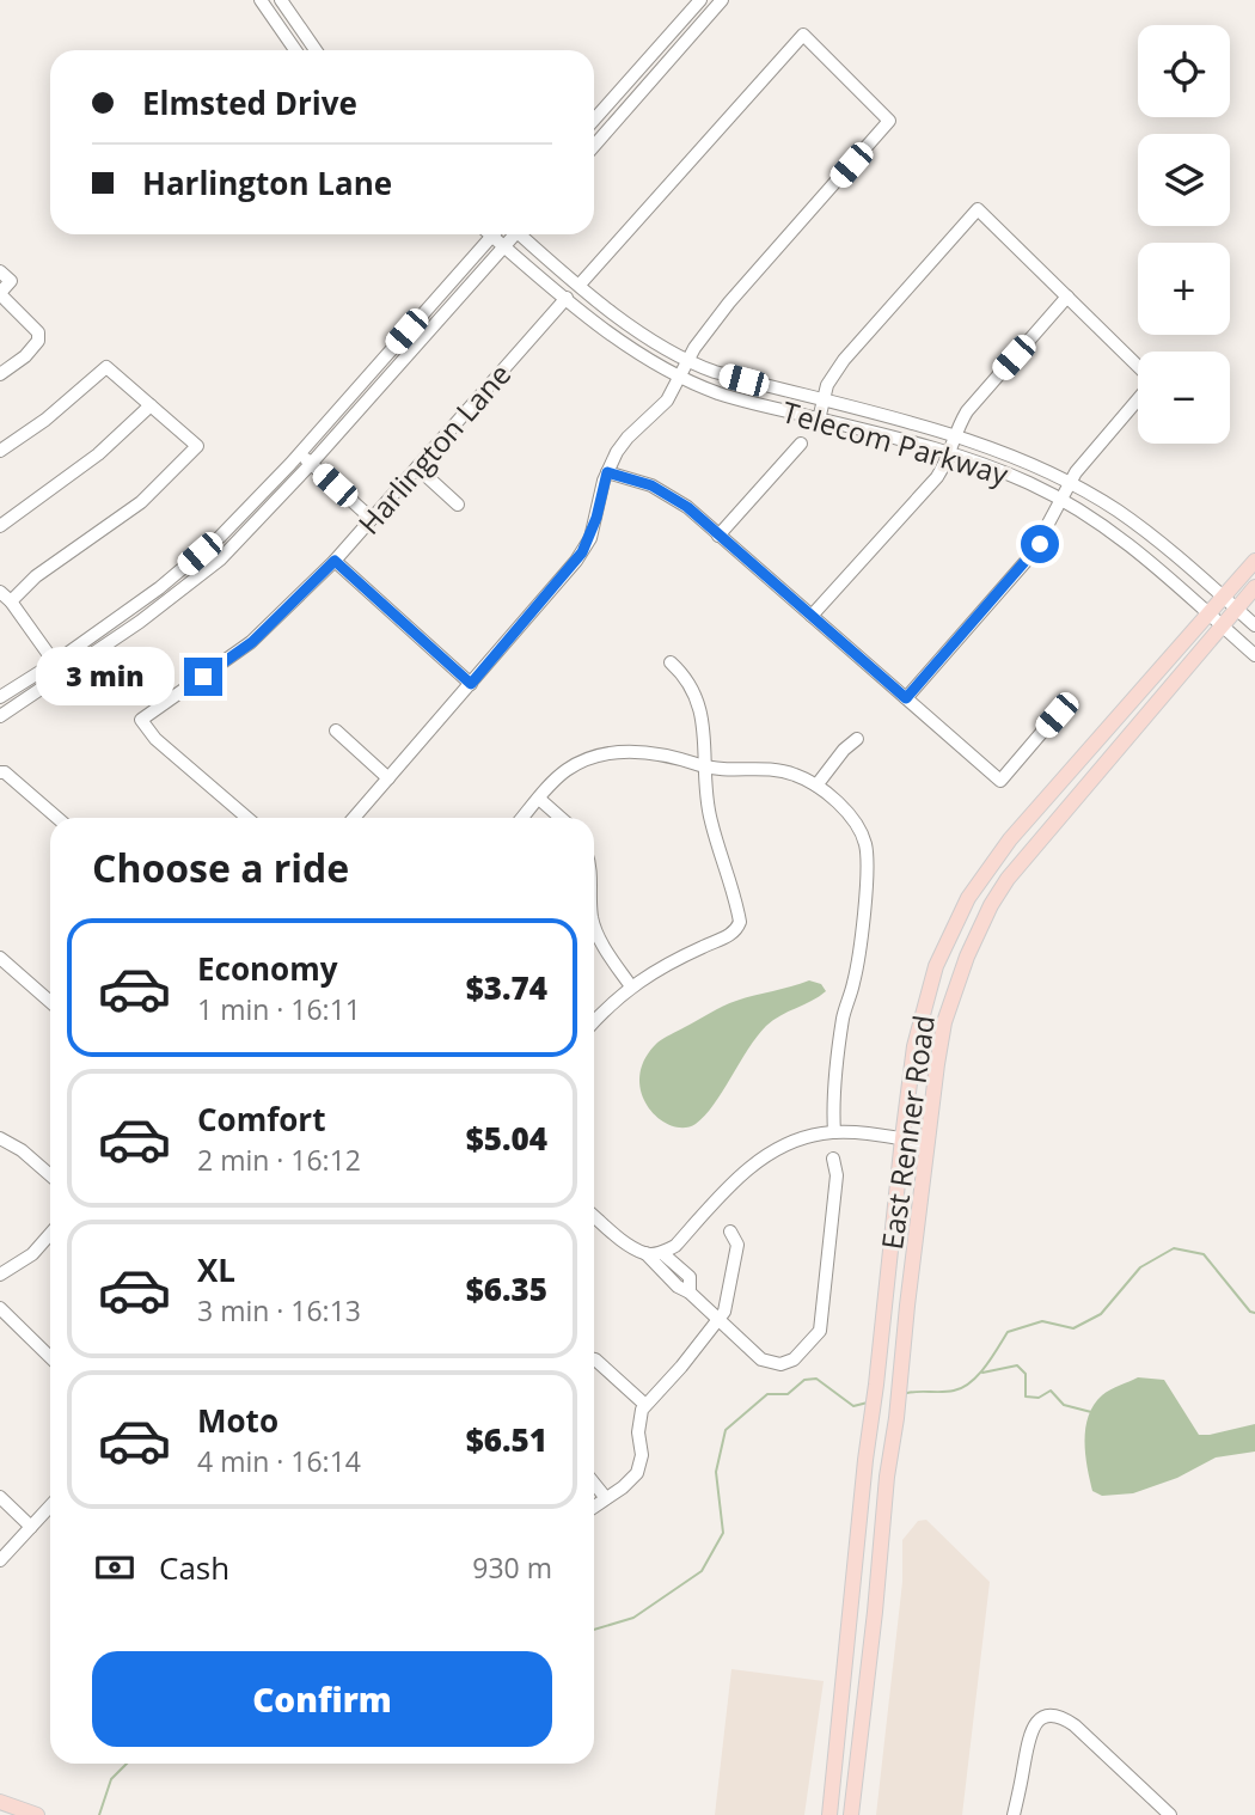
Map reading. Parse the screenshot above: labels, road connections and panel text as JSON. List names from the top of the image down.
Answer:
{
  "streets": {
    "main road": ["East Renner Road"],
    "street": ["Telecom Parkway", "Harlington Lane"]
  },
  "crossings": [
    ["Telecom Parkway", "Harlington Lane"],
    ["Telecom Parkway", "East Renner Road"]
  ],
  "page": {
    "map_buttons": ["+", "−"],
    "banner": ["Elmsted Drive", "Harlington Lane"],
    "bubble": "3 min",
    "heading": "Choose a ride",
    "list": [
      {
        "name": "Economy",
        "note": "1 min · 16:11",
        "value": "$3.74"
      },
      {
        "name": "Comfort",
        "note": "2 min · 16:12",
        "value": "$5.04"
      },
      {
        "name": "XL",
        "note": "3 min · 16:13",
        "value": "$6.35"
      },
      {
        "name": "Moto",
        "note": "4 min · 16:14",
        "value": "$6.51"
      }
    ],
    "pay": ["Cash", "930 m"],
    "buttons": "Confirm"
  }
}
